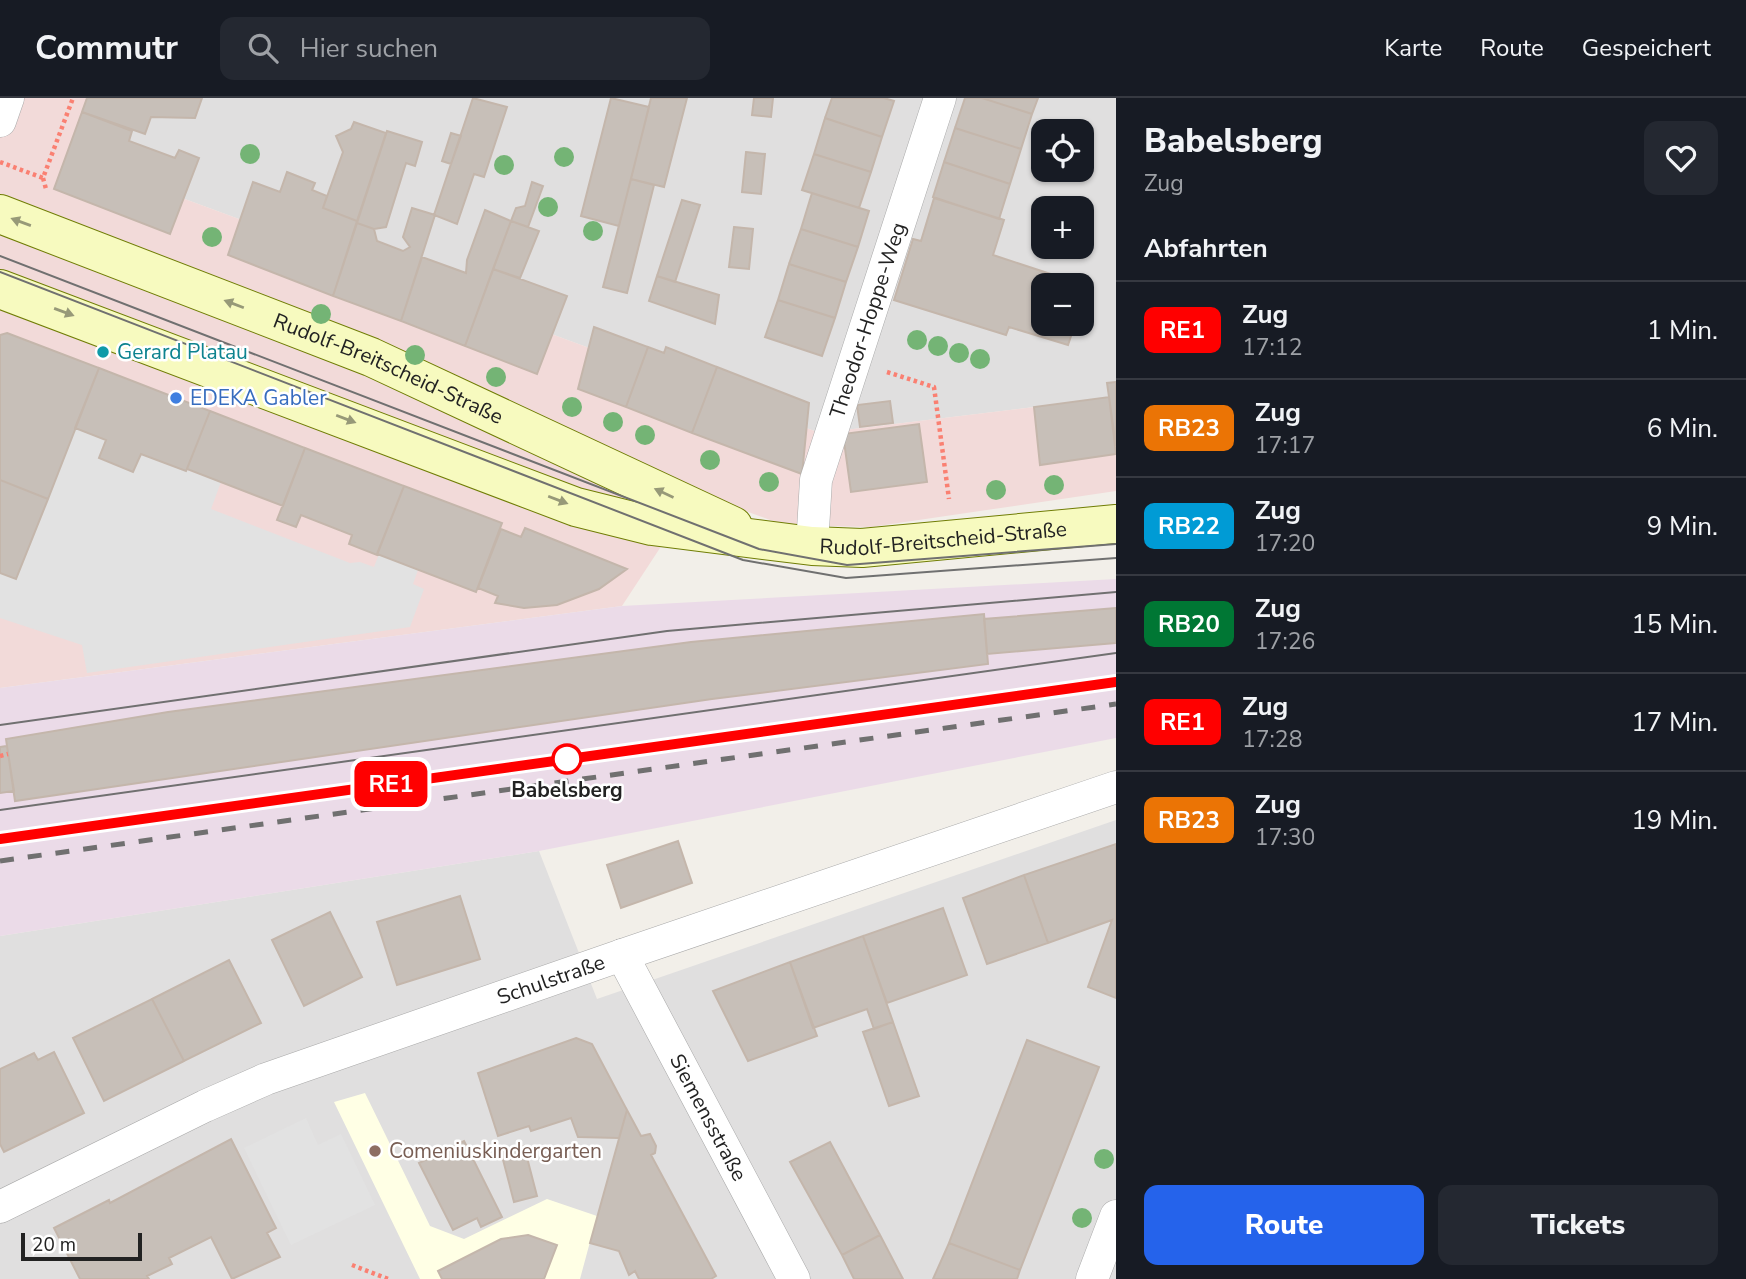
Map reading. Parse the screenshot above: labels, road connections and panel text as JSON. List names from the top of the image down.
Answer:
{
  "streets": {
    "street": [
      "Theodor-Hoppe-Weg",
      "Rudolf-Breitscheid-Straße",
      "Schulstraße",
      "Siemensstraße"
    ]
  },
  "crossings": [
    ["Theodor-Hoppe-Weg", "Rudolf-Breitscheid-Straße"],
    ["Schulstraße", "Siemensstraße"]
  ],
  "places": [
    "Gerard Platau",
    "EDEKA Gabler",
    "Babelsberg",
    "Comeniuskindergarten"
  ],
  "scale_bar": "20 m",
  "page": {
    "header": "Commutr",
    "search": "Hier suchen",
    "nav": ["Karte", "Route", "Gespeichert"],
    "on_map": "RE1",
    "heading": [
      ["Babelsberg", "Zug"],
      "Abfahrten"
    ],
    "map_buttons": ["+", "−"],
    "list": [
      {
        "mark": "RE1",
        "name": "Zug",
        "note": "17:12",
        "value": "1 Min."
      },
      {
        "mark": "RB23",
        "name": "Zug",
        "note": "17:17",
        "value": "6 Min."
      },
      {
        "mark": "RB22",
        "name": "Zug",
        "note": "17:20",
        "value": "9 Min."
      },
      {
        "mark": "RB20",
        "name": "Zug",
        "note": "17:26",
        "value": "15 Min."
      },
      {
        "mark": "RE1",
        "name": "Zug",
        "note": "17:28",
        "value": "17 Min."
      },
      {
        "mark": "RB23",
        "name": "Zug",
        "note": "17:30",
        "value": "19 Min."
      }
    ],
    "buttons": ["Route", "Tickets"],
    "scale": "20 m"
  }
}
